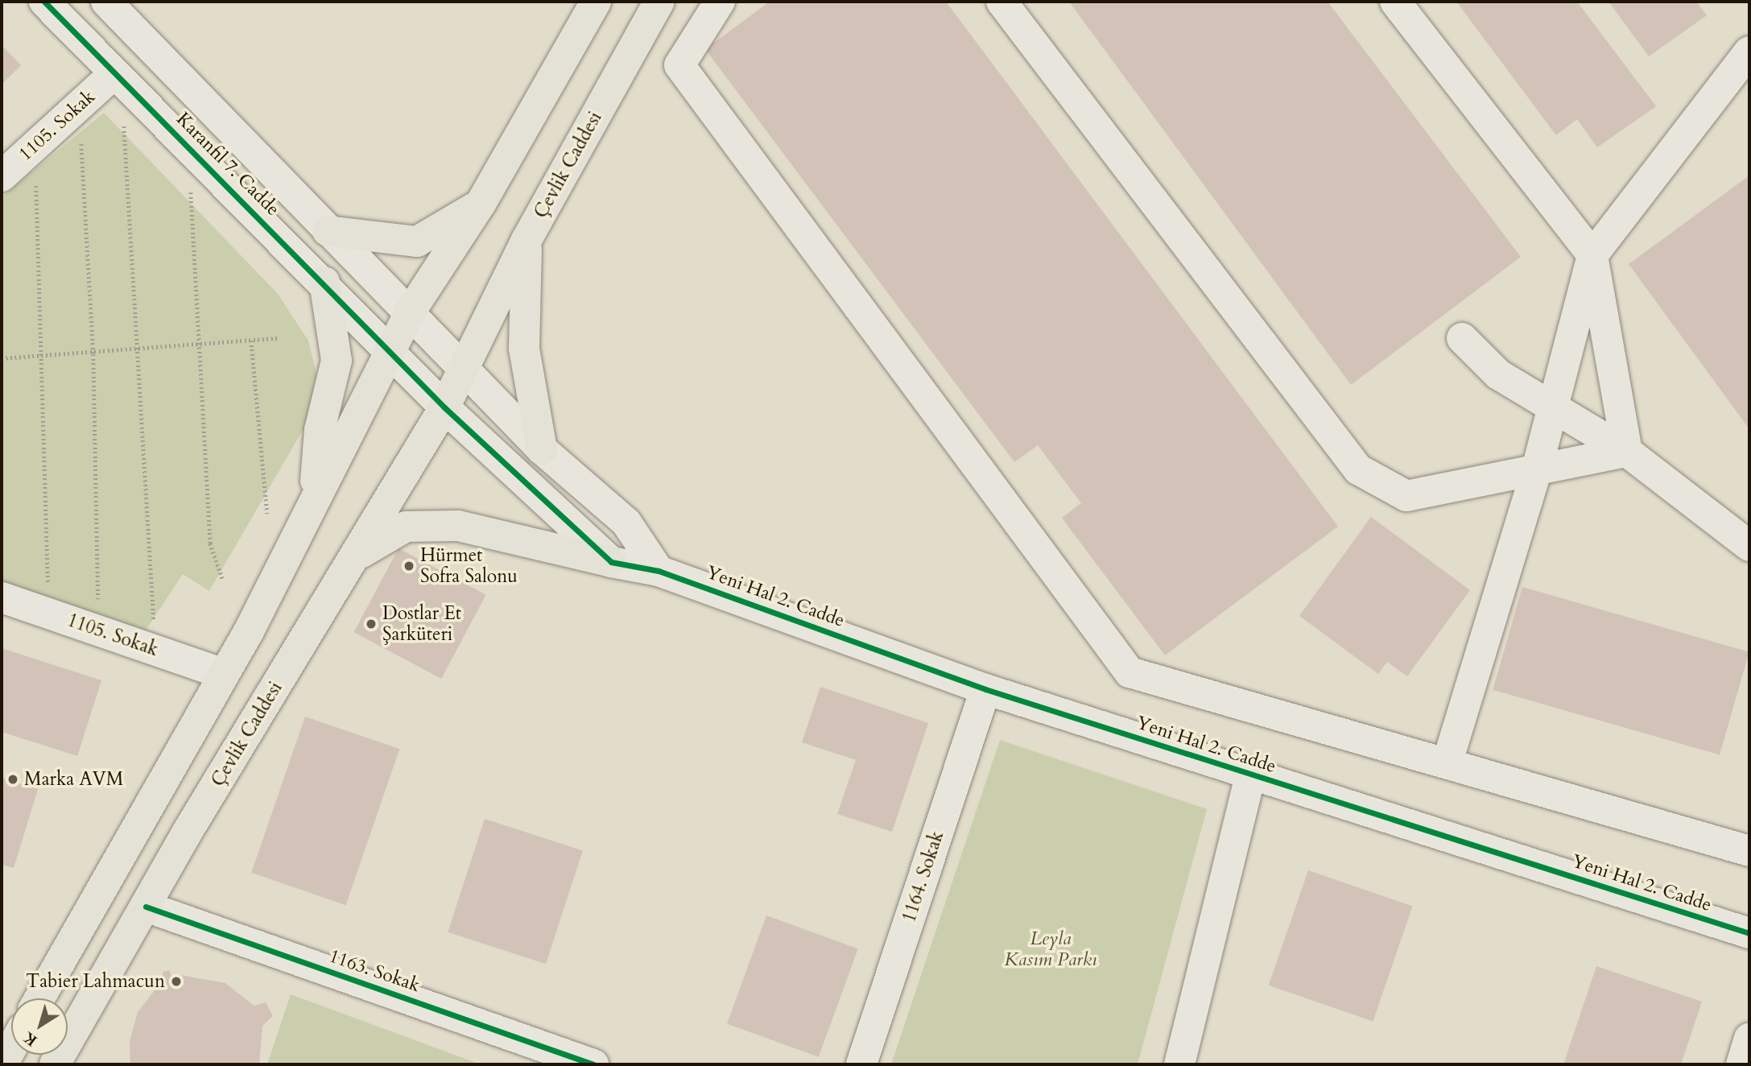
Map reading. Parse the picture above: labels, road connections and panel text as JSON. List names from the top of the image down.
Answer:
{
  "streets": {
    "main road": ["Çevlik Caddesi"],
    "street": [
      "1105. Sokak",
      "Karanfil 7. Cadde",
      "Yeni Hal 2. Cadde",
      "1164. Sokak",
      "1163. Sokak"
    ]
  },
  "crossings": [
    ["1105. Sokak", "Karanfil 7. Cadde"],
    ["Karanfil 7. Cadde", "Çevlik Caddesi"],
    ["Karanfil 7. Cadde", "Yeni Hal 2. Cadde"],
    ["Çevlik Caddesi", "1163. Sokak"],
    ["Yeni Hal 2. Cadde", "1164. Sokak"]
  ],
  "parks": ["Leyla Kasım Parkı"],
  "places": [
    "Hürmet Sofra Salonu",
    "Dostlar Et Şarküteri",
    "Marka AVM",
    "Tabier Lahmacun"
  ],
  "north": "bottom left"
}
